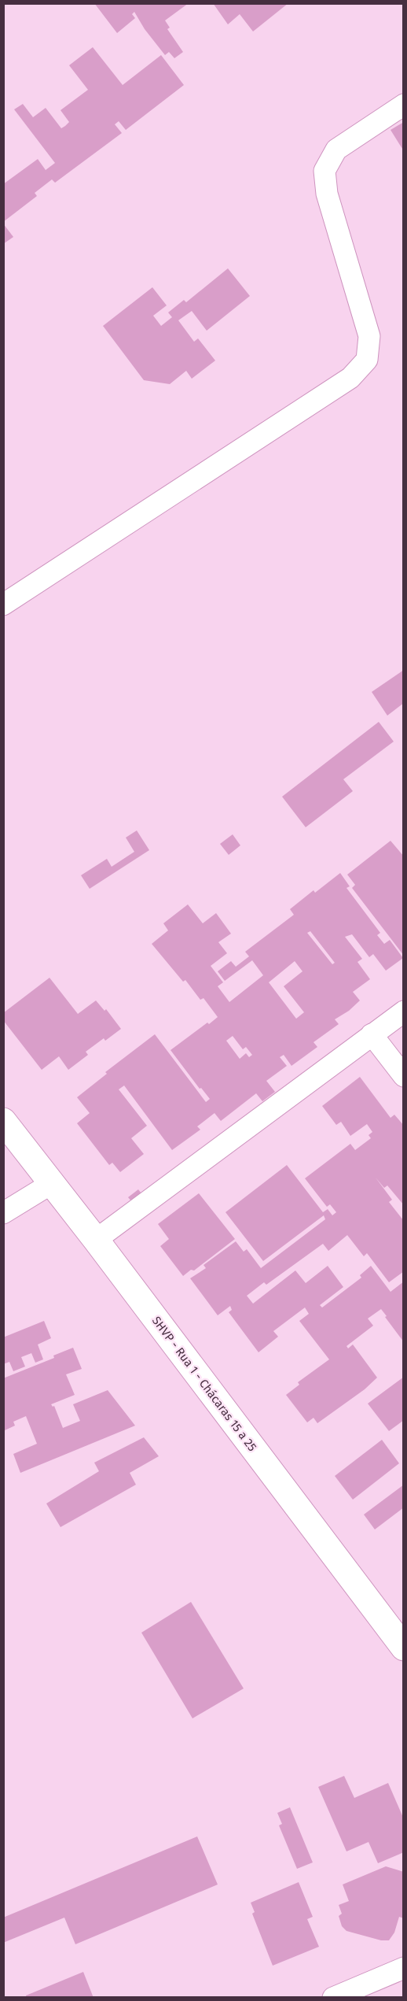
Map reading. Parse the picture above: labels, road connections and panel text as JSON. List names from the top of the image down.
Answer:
{
  "streets": {
    "street": ["SHVP - Rua 1 - Chácaras 15 a 25"]
  }
}
